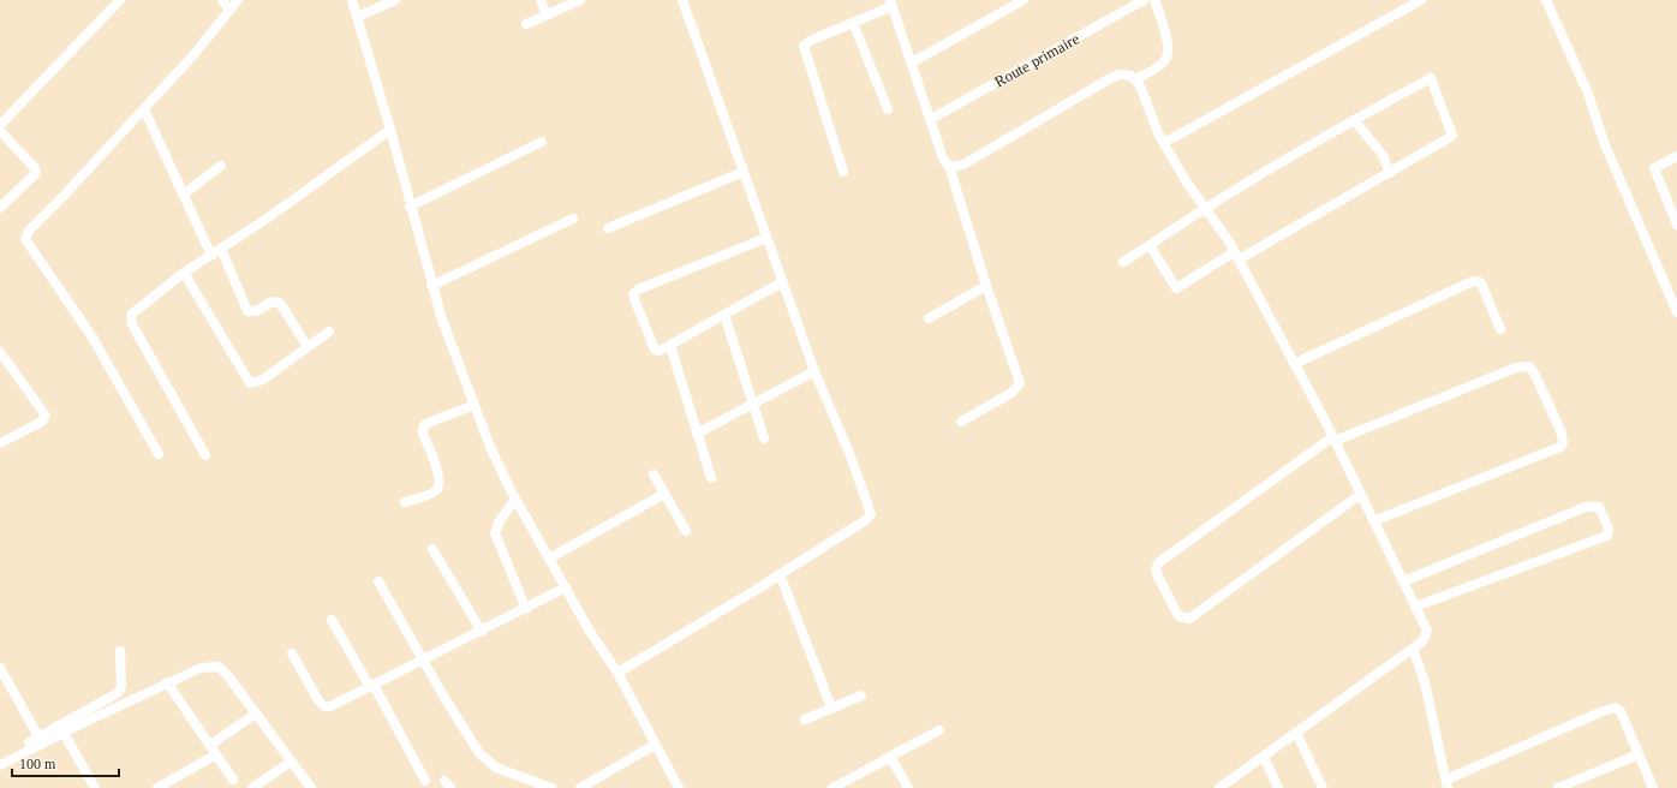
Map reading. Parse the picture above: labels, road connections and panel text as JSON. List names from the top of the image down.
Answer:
{
  "streets": {
    "street": ["Route primaire"]
  },
  "scale_bar": "100 m"
}
